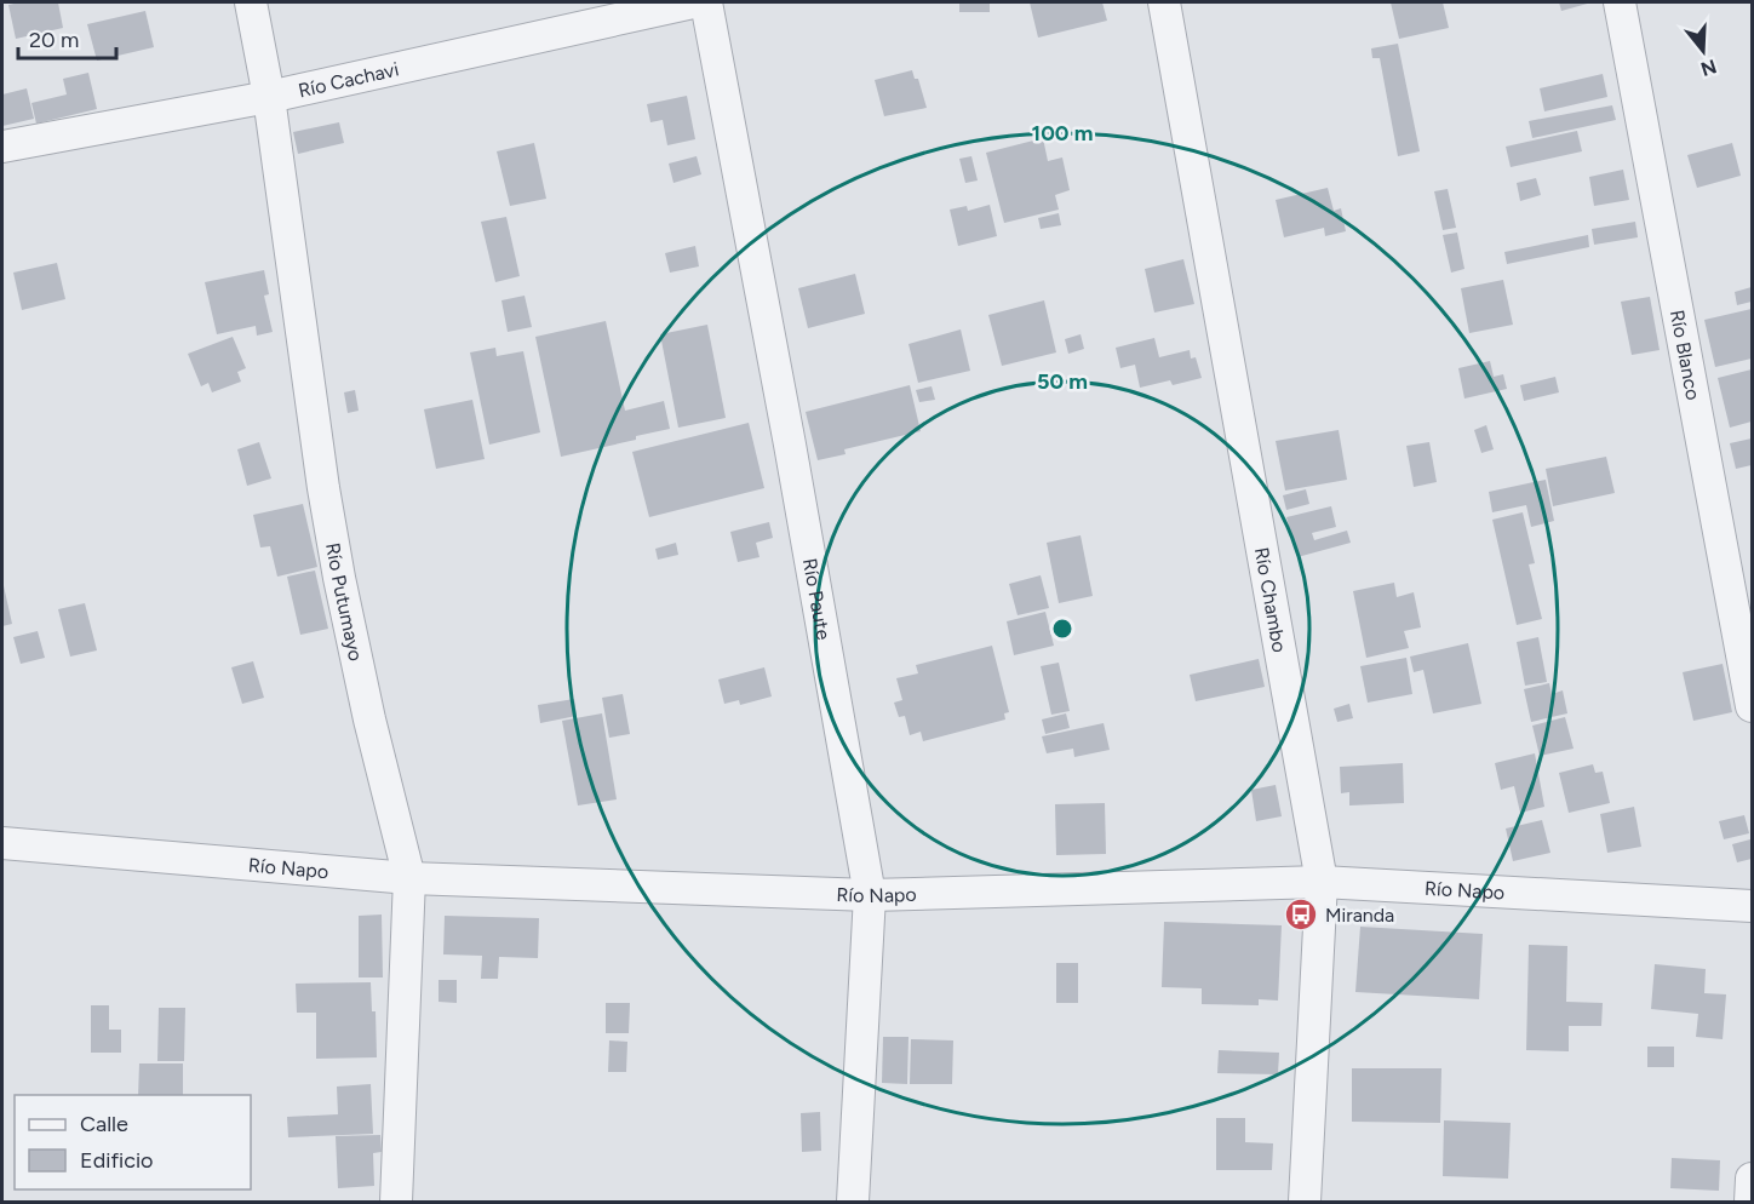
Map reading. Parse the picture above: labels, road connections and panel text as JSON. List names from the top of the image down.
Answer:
{
  "streets": {
    "street": [
      "Río Cachavi",
      "Río Blanco",
      "Río Paute",
      "Río Chambo",
      "Río Putumayo",
      "Río Napo"
    ]
  },
  "crossings": [
    ["Río Cachavi", "Río Putumayo"],
    ["Río Paute", "Río Napo"],
    ["Río Chambo", "Río Napo"],
    ["Río Putumayo", "Río Napo"]
  ],
  "places": {
    "bus stop": ["Miranda"]
  },
  "legend": ["Calle", "Edificio"],
  "scale_bar": "20 m",
  "north": "bottom",
  "rings": ["100 m", "50 m"]
}
